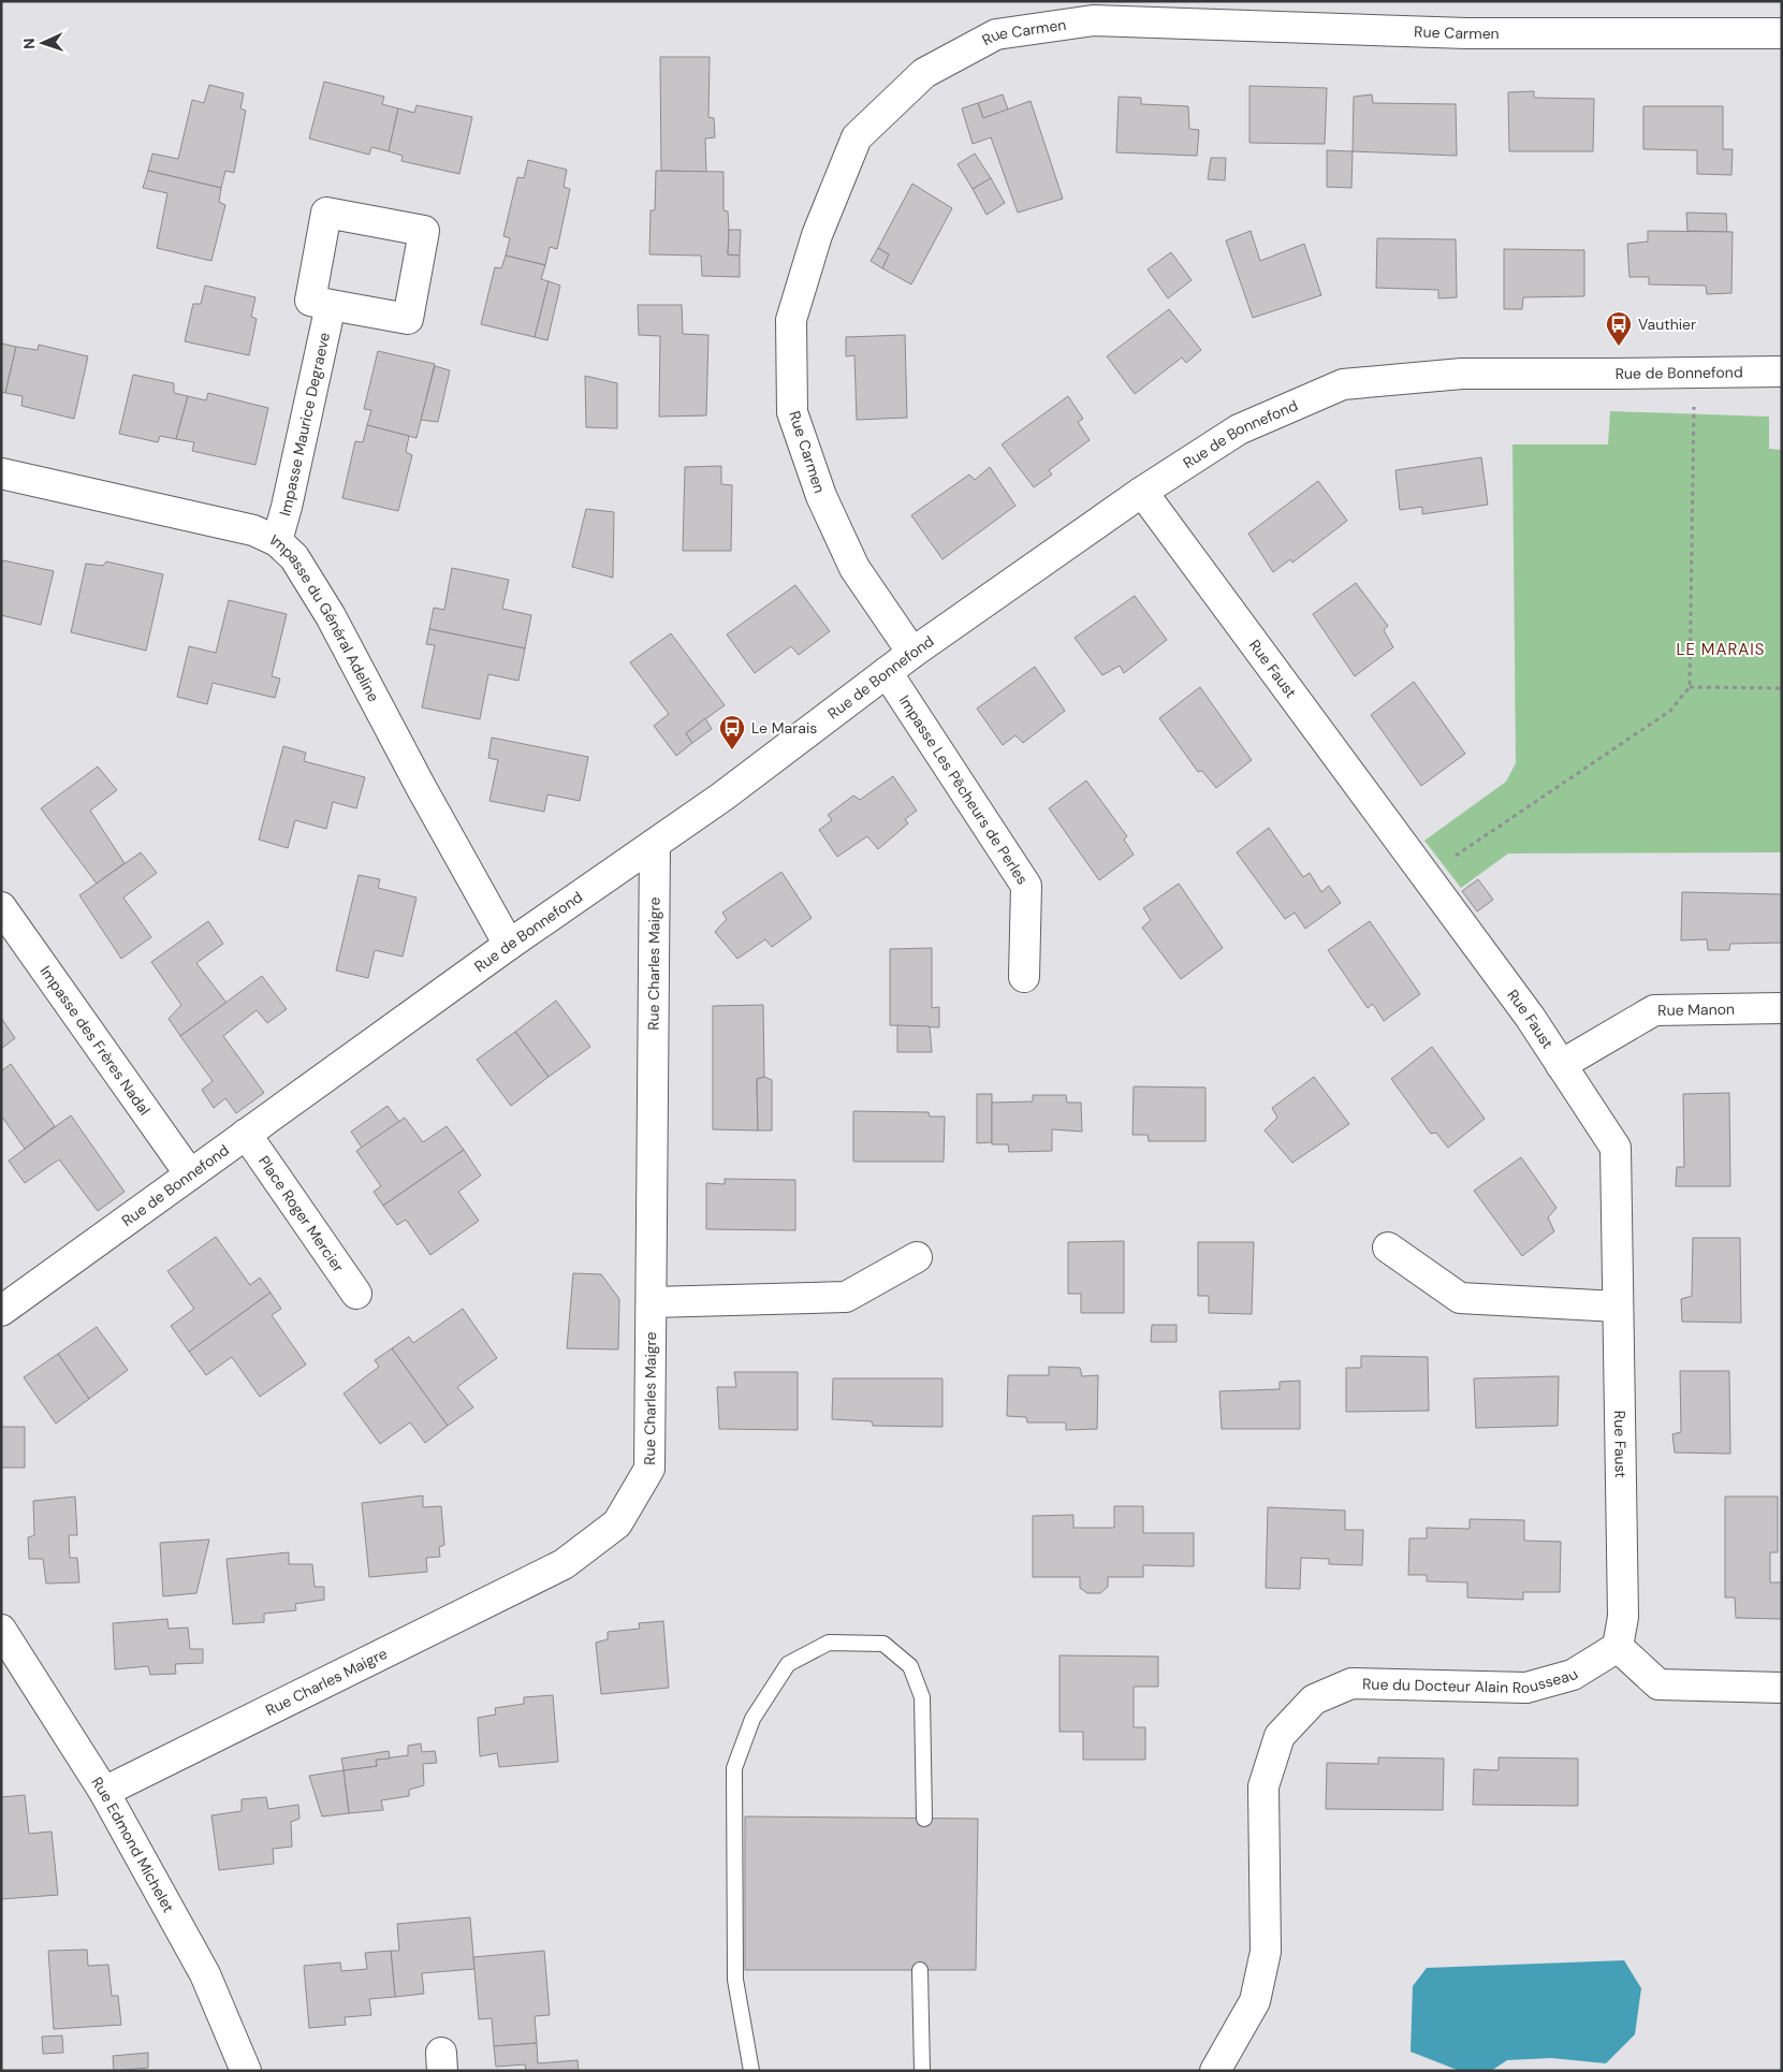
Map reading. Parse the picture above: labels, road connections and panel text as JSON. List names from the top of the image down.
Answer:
{
  "streets": {
    "street": [
      "Rue Carmen",
      "Rue de Bonnefond",
      "Impasse Maurice Degraeve",
      "Impasse du Général Adeline",
      "Rue Faust",
      "Impasse Les Pêcheurs de Perles",
      "Rue Charles Maigre",
      "Rue Manon",
      "Impasse des Frères Nadal",
      "Place Roger Mercier",
      "Rue du Docteur Alain Rousseau",
      "Rue Edmond Michelet"
    ]
  },
  "crossings": [
    ["Rue Carmen", "Rue de Bonnefond"],
    ["Rue de Bonnefond", "Impasse du Général Adeline"],
    ["Rue de Bonnefond", "Rue Faust"],
    ["Rue de Bonnefond", "Impasse Les Pêcheurs de Perles"],
    ["Rue de Bonnefond", "Rue Charles Maigre"],
    ["Rue de Bonnefond", "Impasse des Frères Nadal"],
    ["Rue de Bonnefond", "Place Roger Mercier"],
    ["Impasse Maurice Degraeve", "Impasse du Général Adeline"],
    ["Rue Faust", "Rue Manon"],
    ["Rue Faust", "Rue du Docteur Alain Rousseau"],
    ["Rue Charles Maigre", "Rue Edmond Michelet"]
  ],
  "districts": ["LE MARAIS"],
  "places": {
    "bus stop": ["Vauthier", "Le Marais"]
  },
  "north": "left"
}
